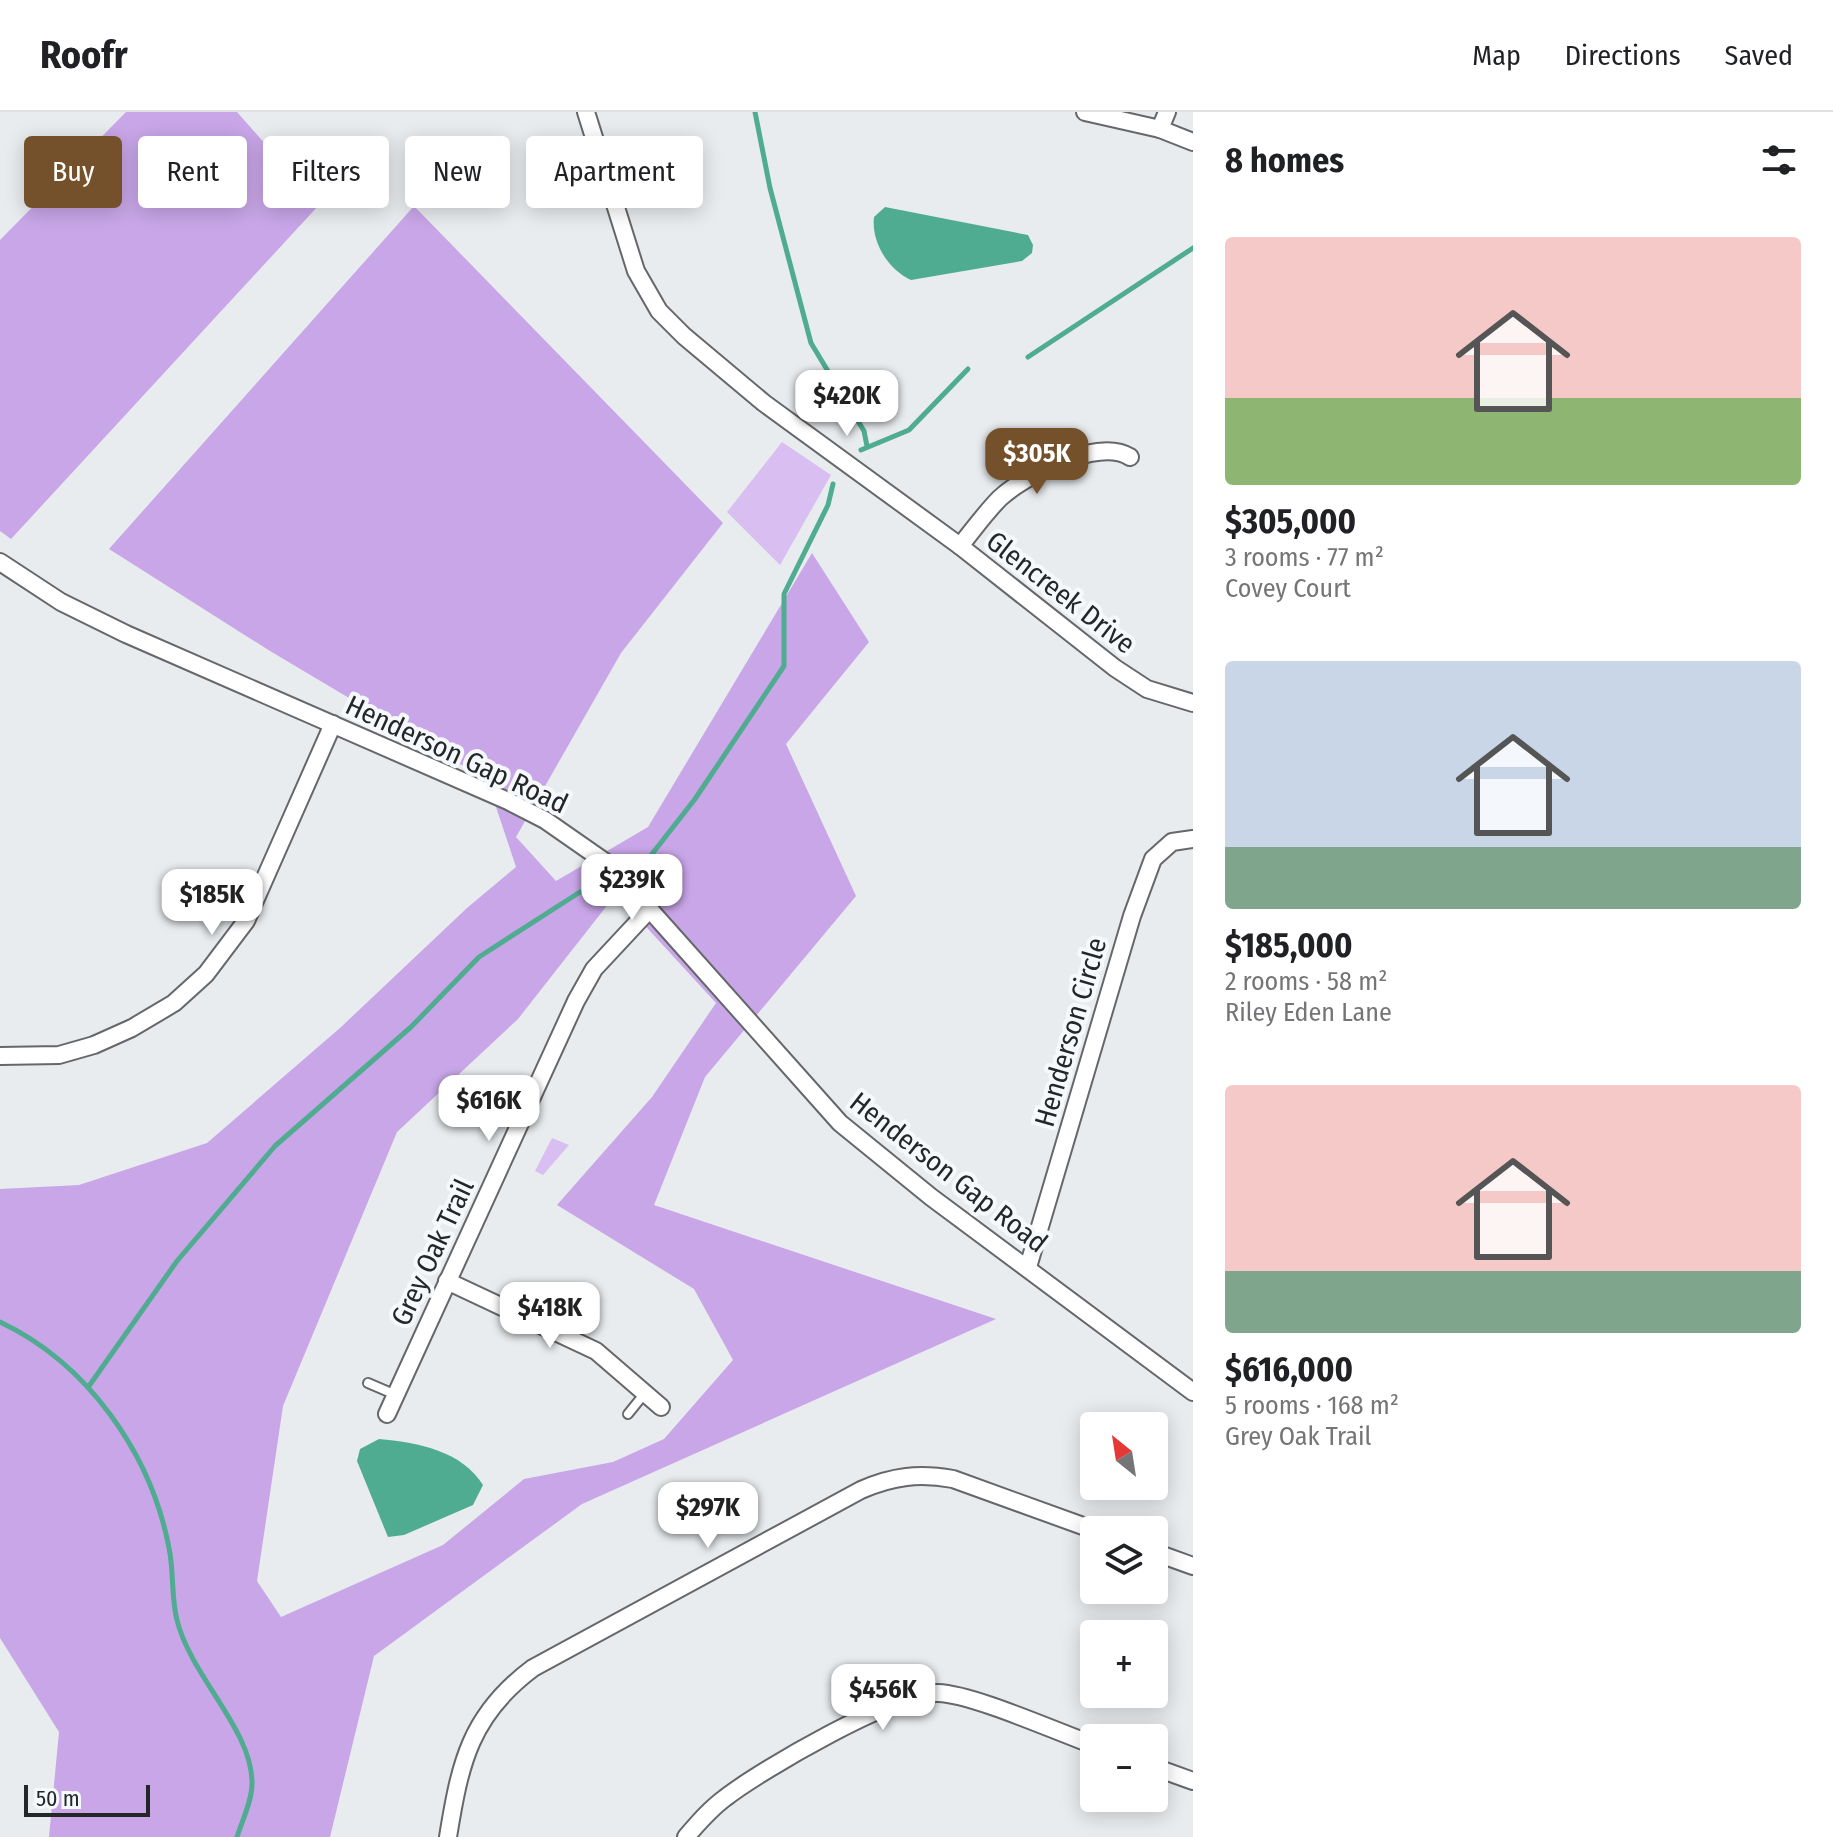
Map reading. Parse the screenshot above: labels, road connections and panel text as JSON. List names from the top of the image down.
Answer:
{
  "streets": {
    "street": [
      "Glencreek Drive",
      "Henderson Gap Road",
      "Henderson Circle",
      "Grey Oak Trail"
    ]
  },
  "crossings": [
    ["Henderson Gap Road", "Henderson Circle"],
    ["Henderson Gap Road", "Grey Oak Trail"]
  ],
  "scale_bar": "50 m",
  "north": "top left",
  "page": {
    "header": "Roofr",
    "nav": ["Map", "Directions", "Saved"],
    "heading": "8 homes",
    "chip": [
      "Buy",
      "Rent",
      "Filters",
      "New",
      "Apartment"
    ],
    "list": [
      {
        "name": "$305,000",
        "note": "3 rooms · 77 m² · Covey Court"
      },
      {
        "name": "$185,000",
        "note": "2 rooms · 58 m² · Riley Eden Lane"
      },
      {
        "name": "$616,000",
        "note": "5 rooms · 168 m² · Grey Oak Trail"
      }
    ],
    "price": [
      "$420K",
      "$305K",
      "$239K",
      "$185K",
      "$616K",
      "$418K",
      "$297K",
      "$456K"
    ],
    "map_buttons": ["+", "−"],
    "scale": "50 m"
  }
}
